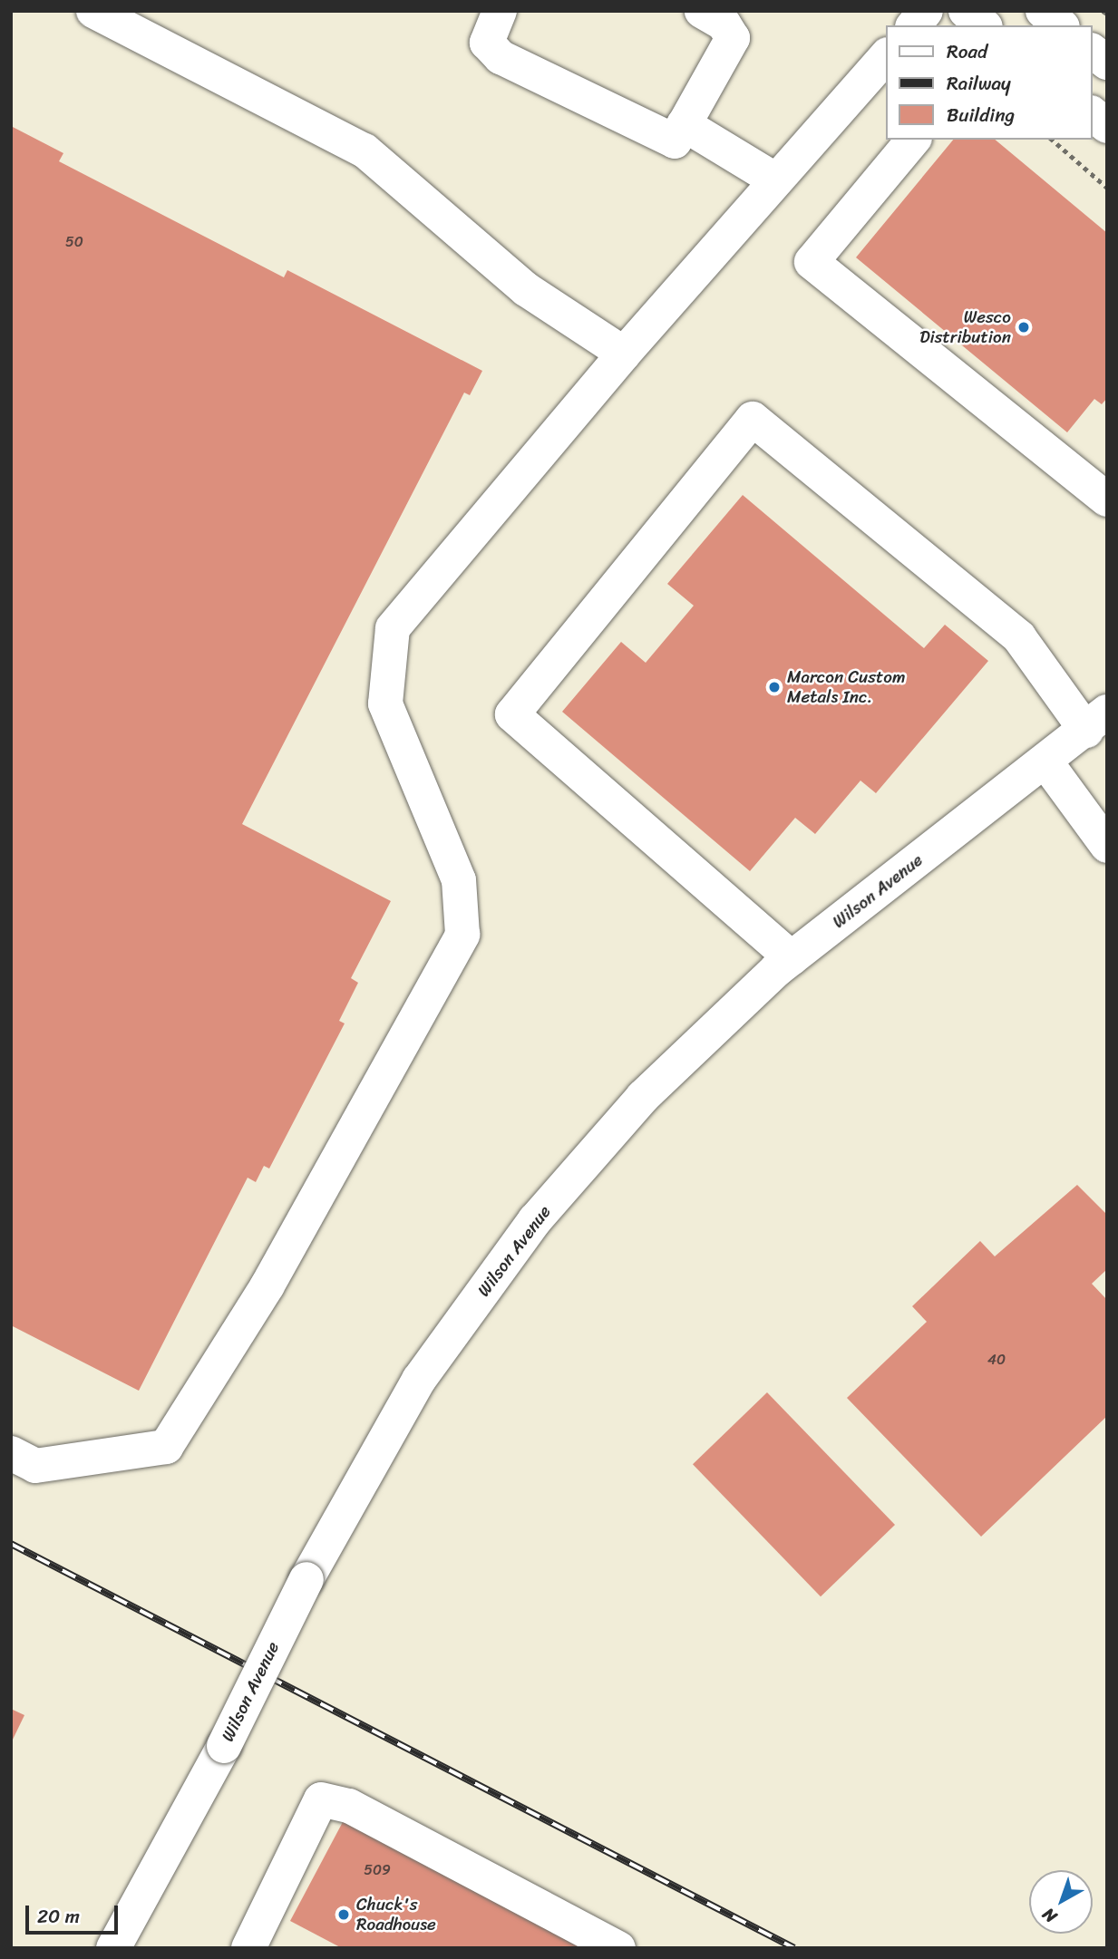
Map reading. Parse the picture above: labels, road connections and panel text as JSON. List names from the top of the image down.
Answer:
{
  "streets": {
    "street": ["Wilson Avenue"]
  },
  "places": ["Wesco Distribution", "Marcon Custom Metals Inc.", "Chuck's Roadhouse"],
  "house_numbers": ["50", "40", "509"],
  "legend": ["Road", "Railway", "Building"],
  "scale_bar": "20 m",
  "north": "bottom left"
}
